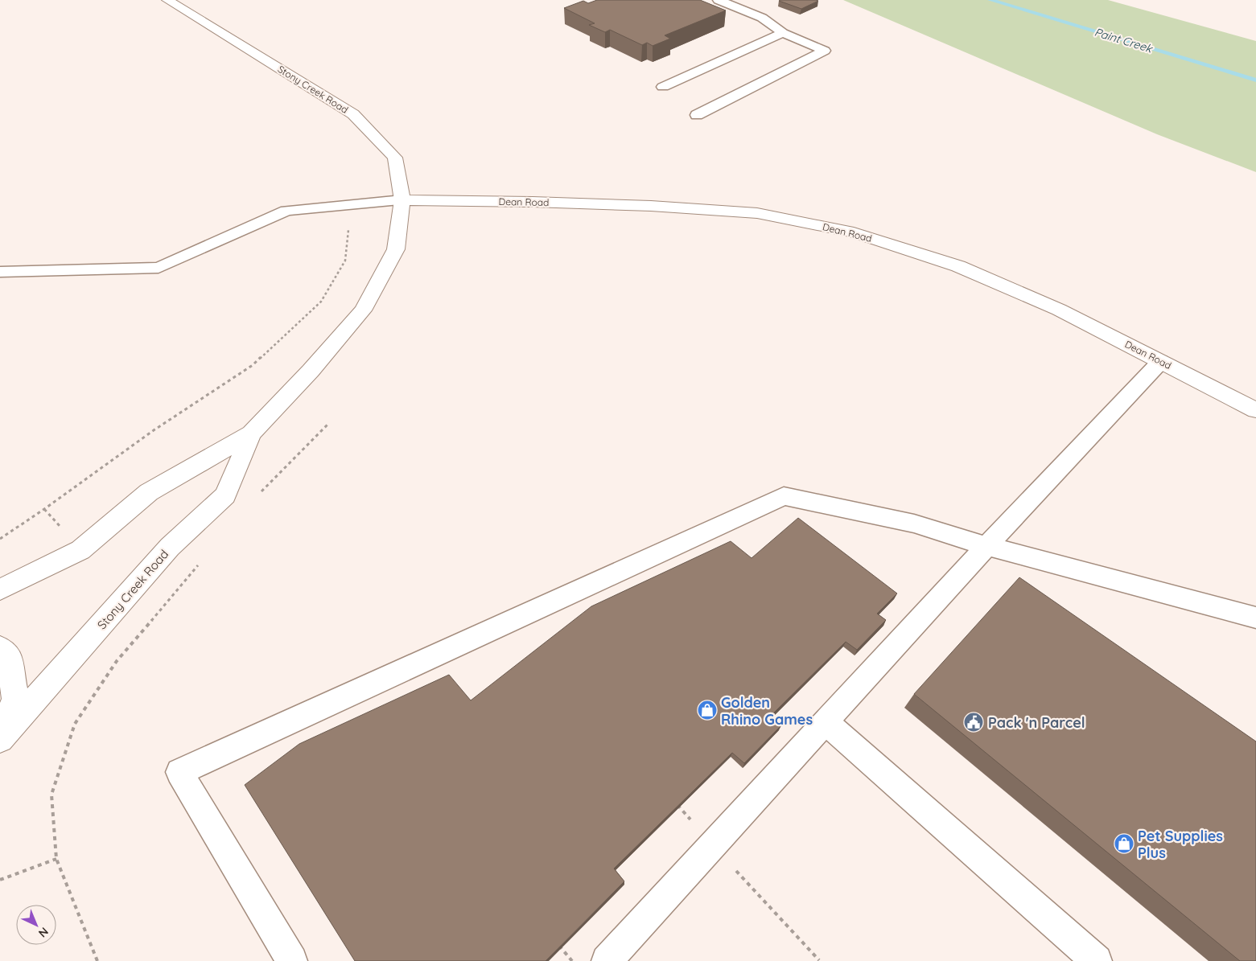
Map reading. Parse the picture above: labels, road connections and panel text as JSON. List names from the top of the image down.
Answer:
{
  "streets": {
    "main road": ["Stony Creek Road", "Dean Road"]
  },
  "crossings": [
    ["Stony Creek Road", "Dean Road"]
  ],
  "water": ["Paint Creek"],
  "places": {
    "shop": ["Golden Rhino Games", "Pet Supplies Plus"],
    "public building": ["Pack 'n Parcel"]
  },
  "north": "bottom right"
}
